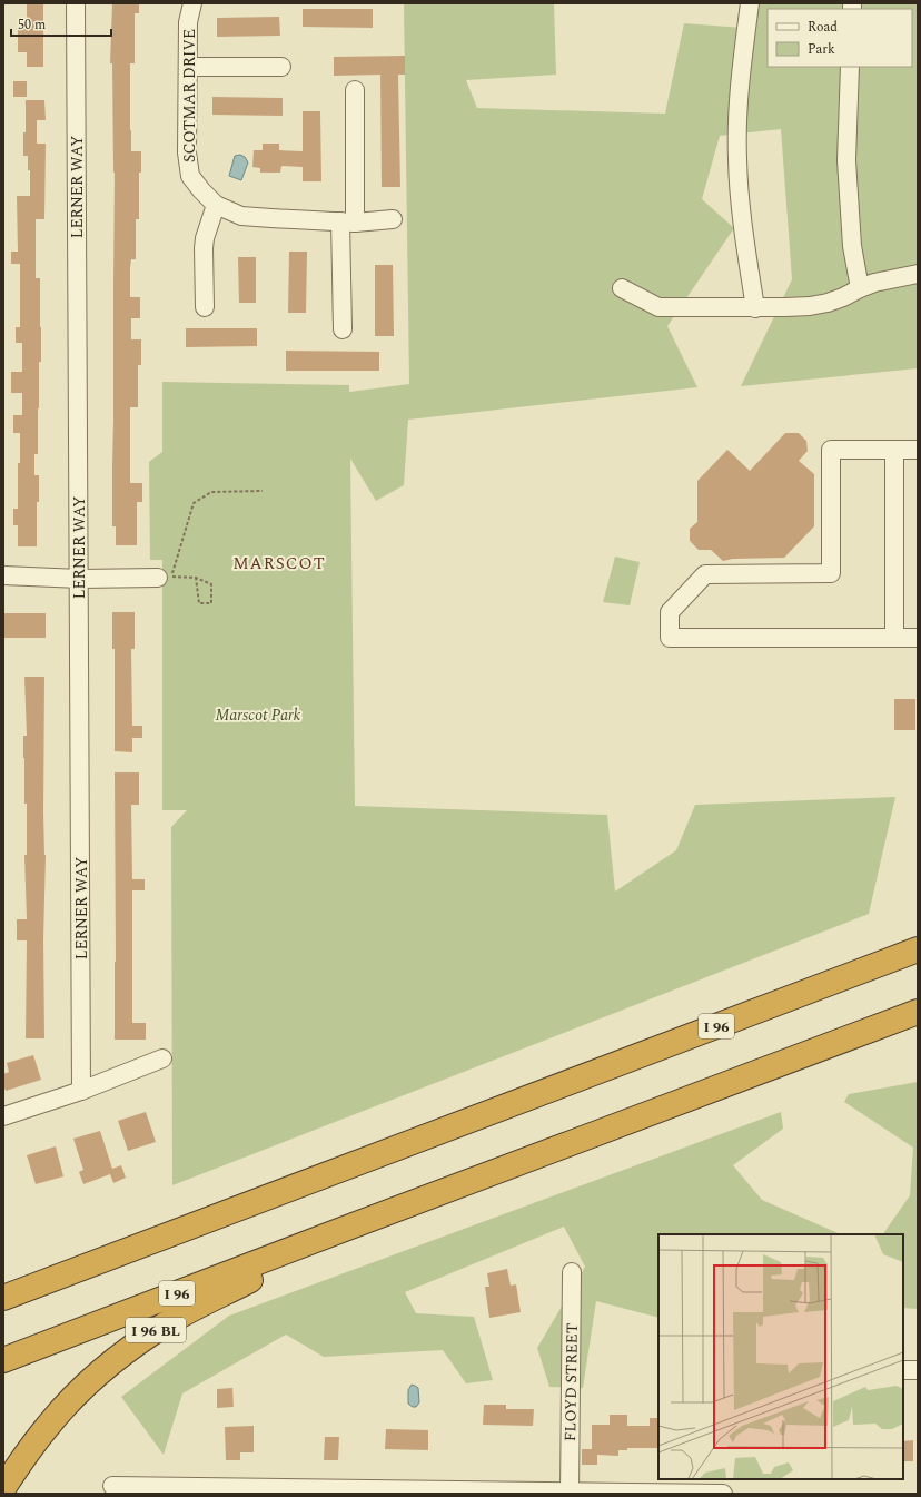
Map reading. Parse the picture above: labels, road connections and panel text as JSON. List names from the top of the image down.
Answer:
{
  "streets": {
    "highway": ["I 96", "I 96 BL"],
    "street": ["SCOTMAR DRIVE", "LERNER WAY", "FLOYD STREET"]
  },
  "crossings": [
    ["I 96", "I 96 BL"]
  ],
  "districts": ["MARSCOT"],
  "parks": ["Marscot Park"],
  "legend": ["Road", "Park"],
  "scale_bar": "50 m"
}
